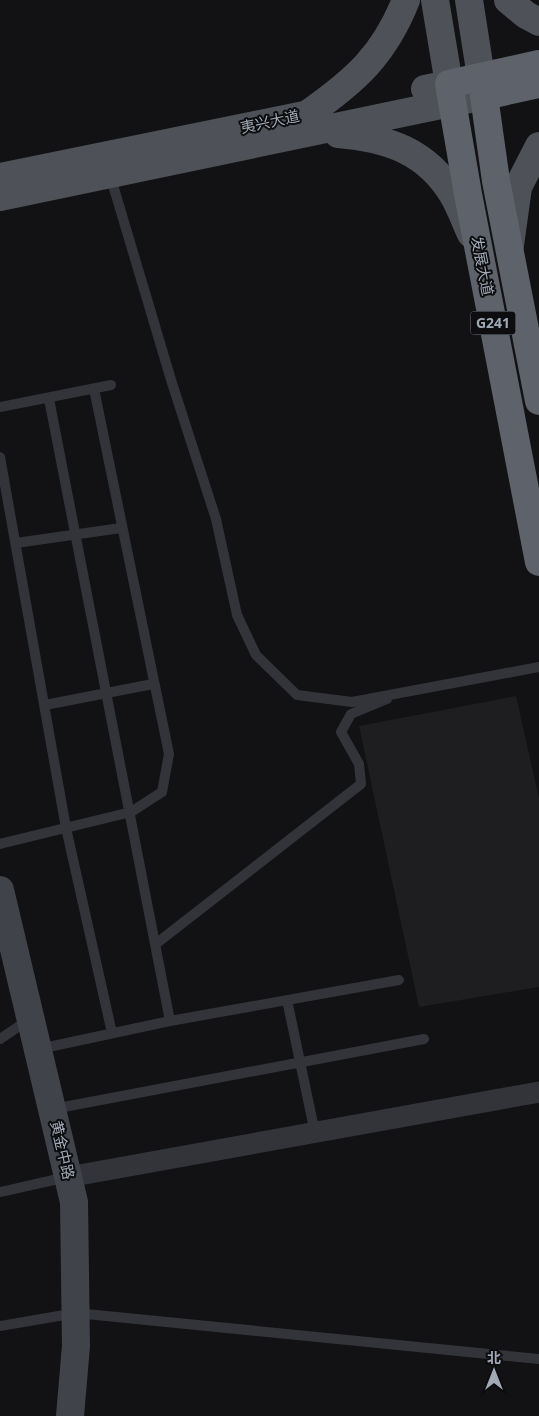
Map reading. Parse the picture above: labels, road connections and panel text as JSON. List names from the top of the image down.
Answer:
{
  "streets": {
    "highway": ["夷兴大道", "发展大道", "G241"],
    "street": ["黄金中路"]
  },
  "crossings": [
    ["夷兴大道", "发展大道"]
  ],
  "north": "top"
}
